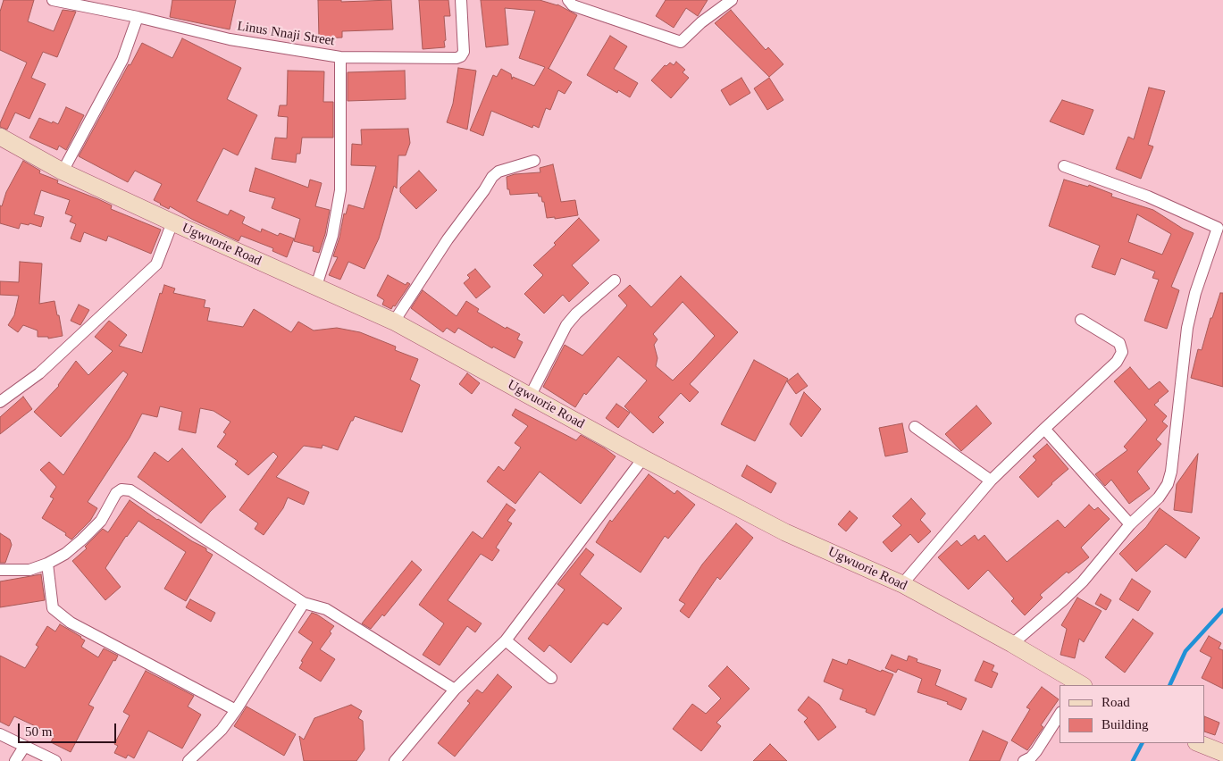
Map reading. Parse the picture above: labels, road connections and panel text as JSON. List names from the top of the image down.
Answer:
{
  "streets": {
    "street": ["Linus Nnaji Street", "Ugwuorie Road"]
  },
  "legend": ["Road", "Building"],
  "scale_bar": "50 m"
}
